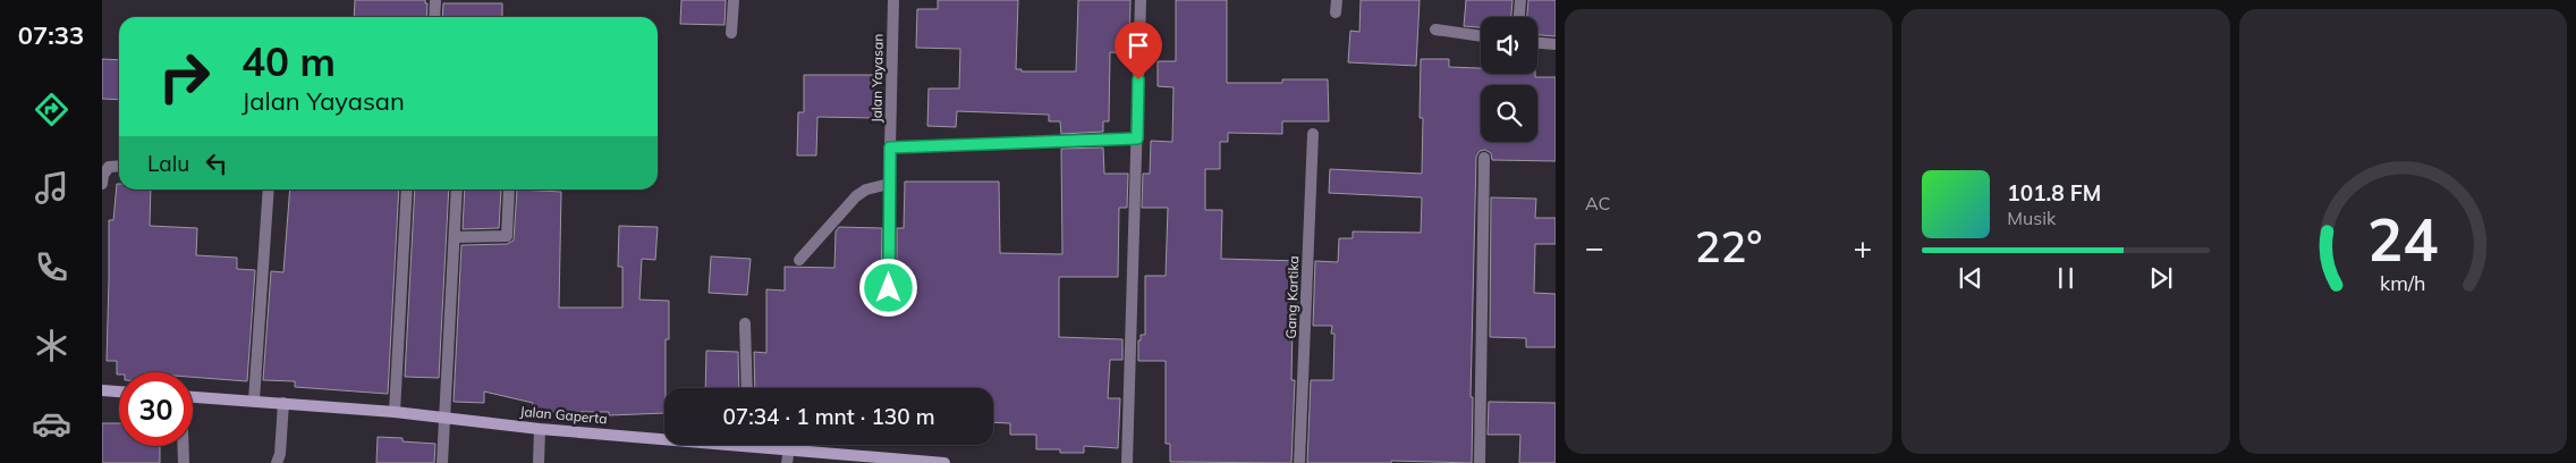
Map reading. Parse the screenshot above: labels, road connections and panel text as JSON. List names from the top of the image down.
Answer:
{
  "streets": {
    "street": ["Jalan Yayasan", "Gang Kartika", "Jalan Gaperta"]
  },
  "page": {
    "tabs": "07:33",
    "tile": "AC",
    "turn": ["40 m", "Jalan Yayasan"],
    "then": "Lalu",
    "song": ["101.8 FM", "Musik"],
    "heat": ["−", "22°", "+"],
    "limit": "30",
    "trip": "07:34 · 1 mnt · 130 m",
    "gauge": ["24", "km/h"]
  }
}
